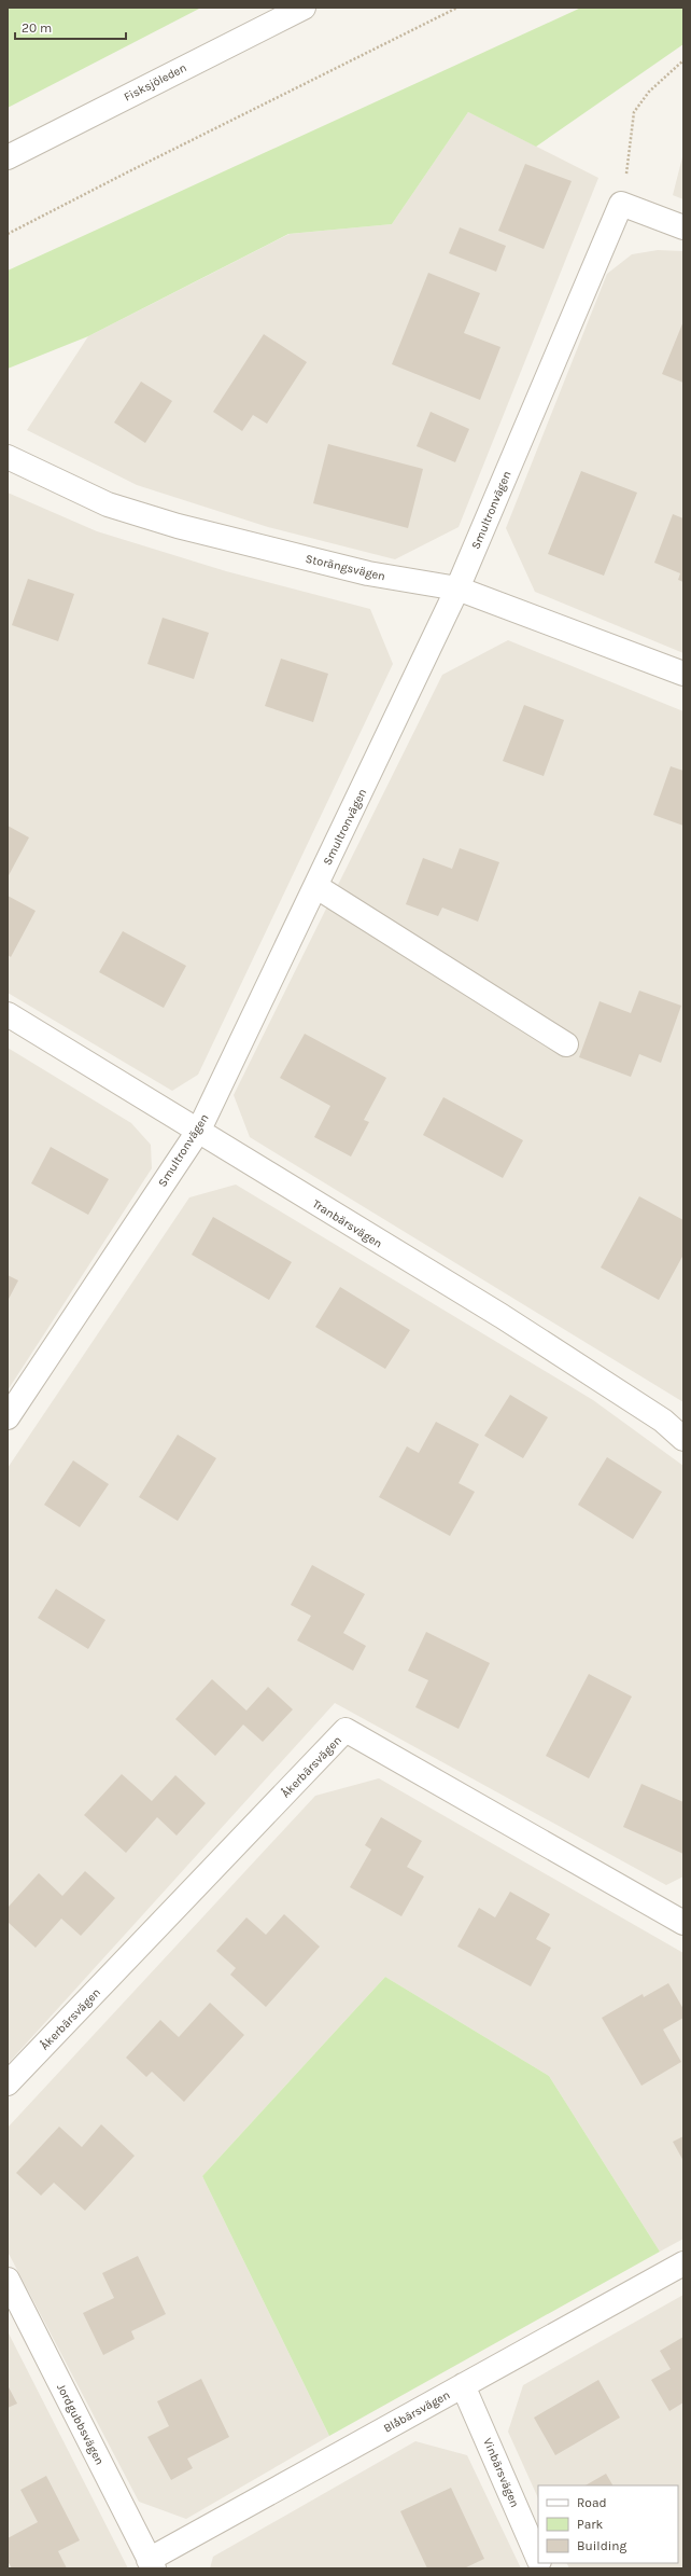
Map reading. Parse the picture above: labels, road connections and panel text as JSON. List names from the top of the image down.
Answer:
{
  "streets": {
    "street": [
      "Fisksjöleden",
      "Smultronvägen",
      "Storängsvägen",
      "Tranbärsvägen",
      "Åkerbärsvägen",
      "Blåbärsvägen",
      "Jordgubbsvägen",
      "Vinbärsvägen"
    ]
  },
  "crossings": [
    ["Smultronvägen", "Storängsvägen"],
    ["Smultronvägen", "Tranbärsvägen"],
    ["Blåbärsvägen", "Jordgubbsvägen"],
    ["Blåbärsvägen", "Vinbärsvägen"]
  ],
  "legend": ["Road", "Park", "Building"],
  "scale_bar": "20 m"
}
